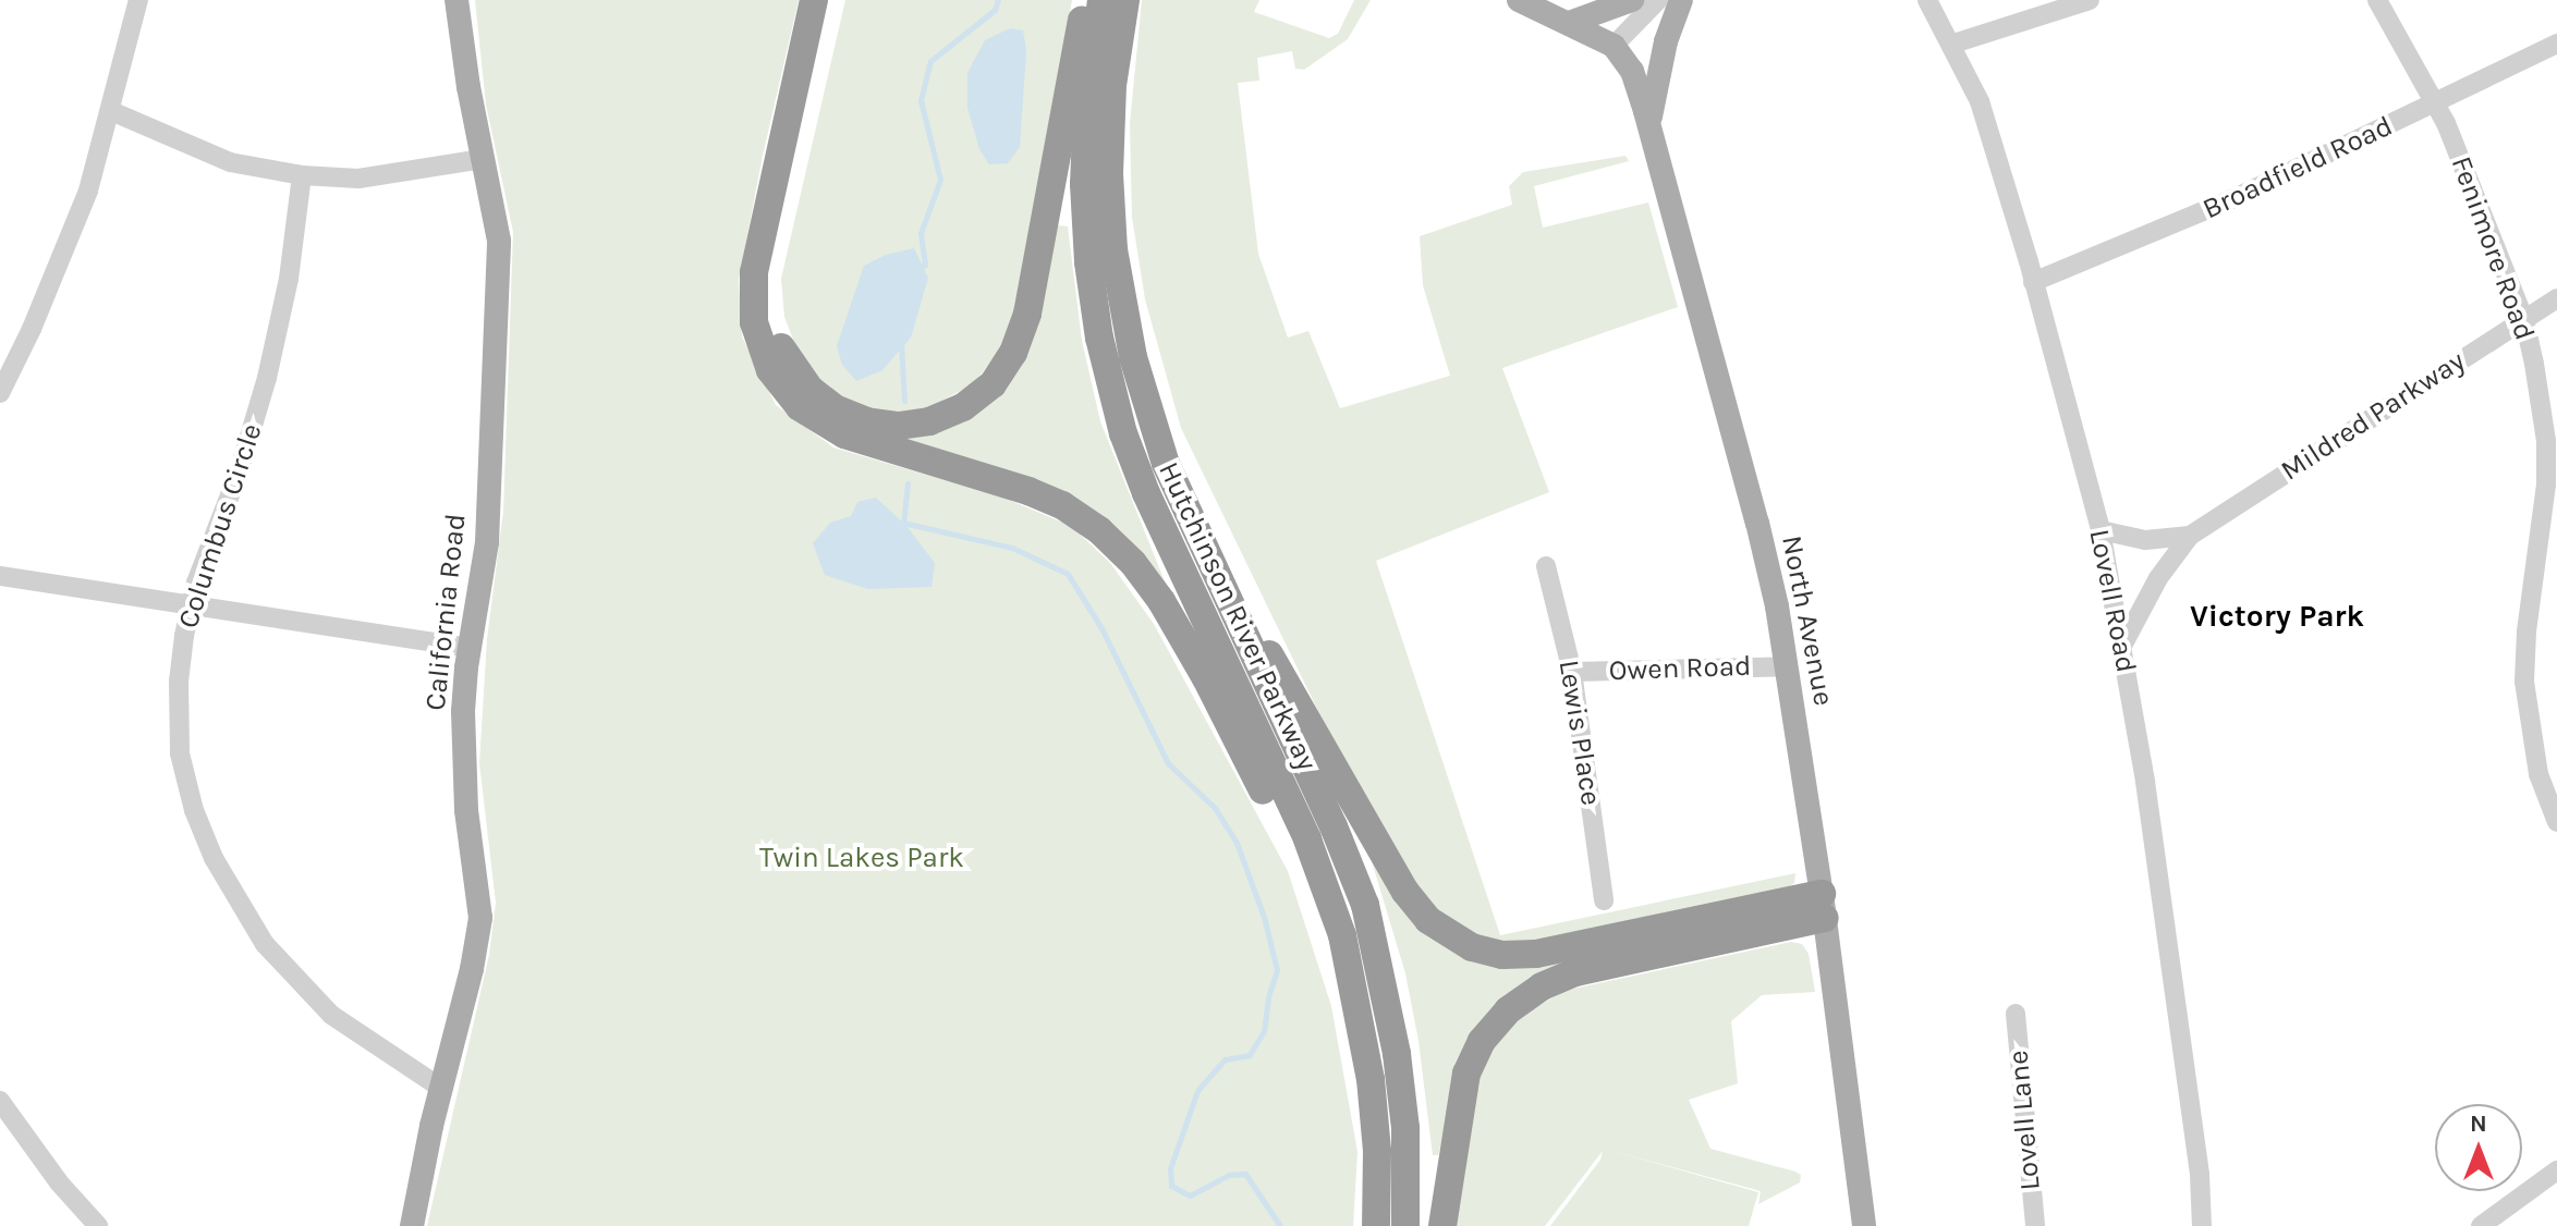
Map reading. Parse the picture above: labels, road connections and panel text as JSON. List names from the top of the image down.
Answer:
{
  "streets": {
    "highway": ["Hutchinson River Parkway"],
    "main road": ["California Road", "North Avenue"],
    "street": [
      "Broadfield Road",
      "Fenimore Road",
      "Mildred Parkway",
      "Columbus Circle",
      "Lovell Road",
      "Owen Road",
      "Lewis Place",
      "Lovell Lane"
    ]
  },
  "crossings": [
    ["Broadfield Road", "Fenimore Road"],
    ["Broadfield Road", "Lovell Road"],
    ["Fenimore Road", "Mildred Parkway"],
    ["Mildred Parkway", "Lovell Road"],
    ["Columbus Circle", "California Road"],
    ["North Avenue", "Owen Road"],
    ["Owen Road", "Lewis Place"]
  ],
  "districts": ["Victory Park"],
  "parks": ["Twin Lakes Park"],
  "north": "top"
}
